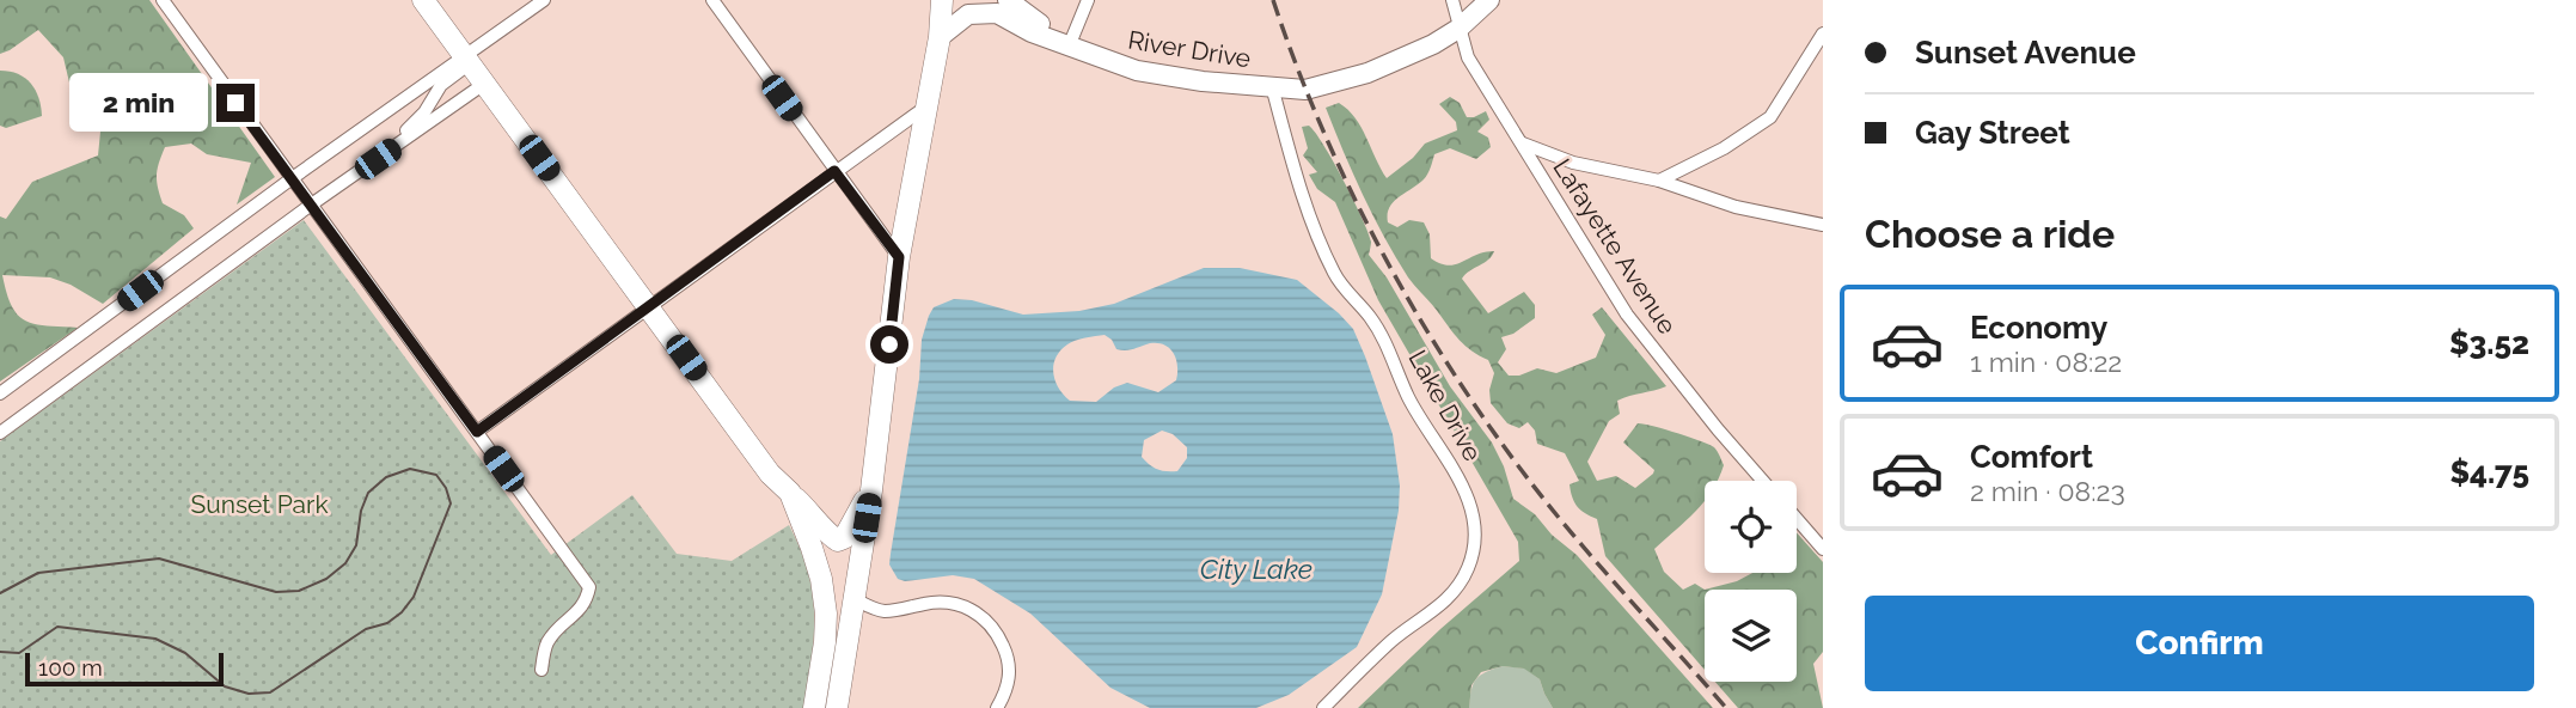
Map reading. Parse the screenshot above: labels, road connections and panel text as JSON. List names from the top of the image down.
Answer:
{
  "streets": {
    "street": ["River Drive", "Lafayette Avenue", "Lake Drive"]
  },
  "crossings": [
    ["River Drive", "Lafayette Avenue"],
    ["River Drive", "Lake Drive"]
  ],
  "water": ["City Lake"],
  "parks": ["Sunset Park"],
  "scale_bar": "100 m",
  "page": {
    "banner": ["Sunset Avenue", "Gay Street"],
    "bubble": "2 min",
    "heading": "Choose a ride",
    "list": [
      {
        "name": "Economy",
        "note": "1 min · 08:22",
        "value": "$3.52"
      },
      {
        "name": "Comfort",
        "note": "2 min · 08:23",
        "value": "$4.75"
      }
    ],
    "buttons": "Confirm",
    "scale": "100 m"
  }
}
